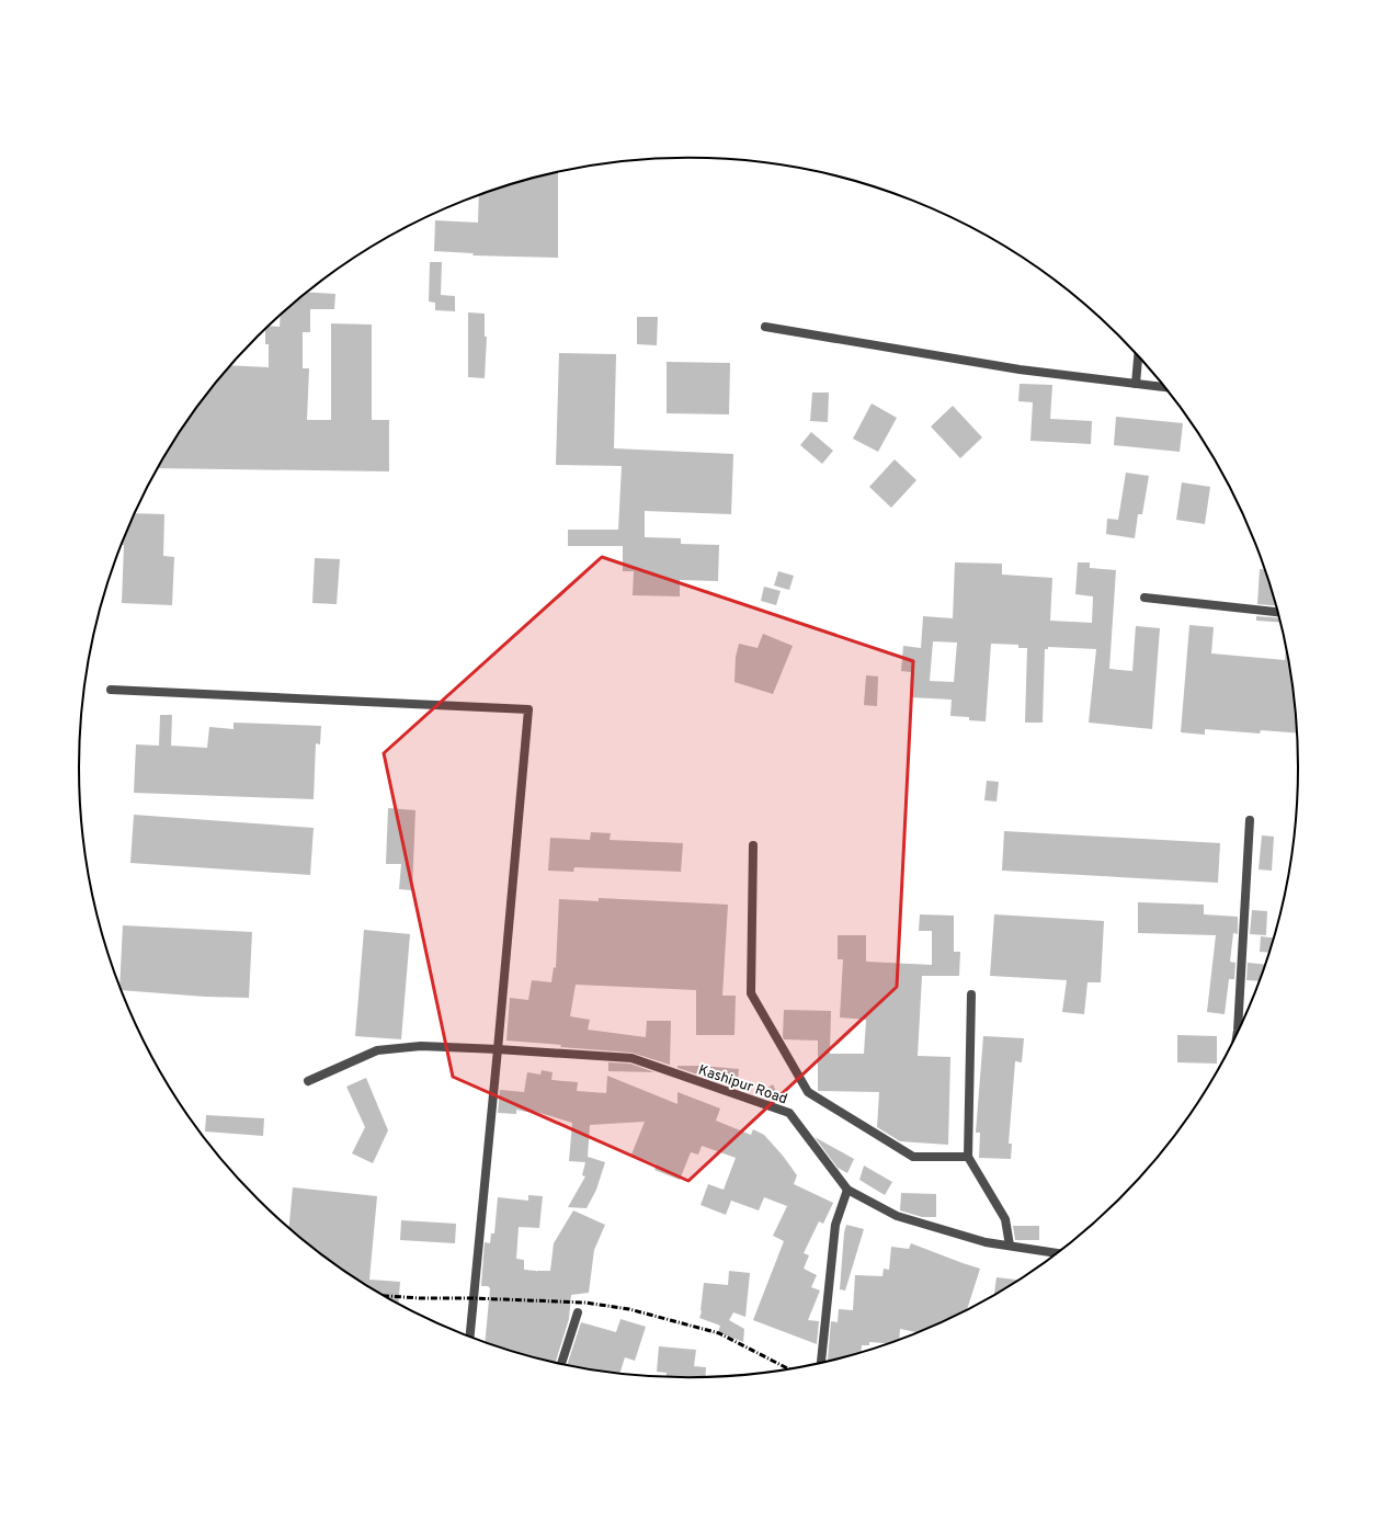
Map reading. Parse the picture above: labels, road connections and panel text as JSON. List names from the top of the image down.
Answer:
{
  "streets": {
    "street": ["Kashipur Road"]
  }
}
